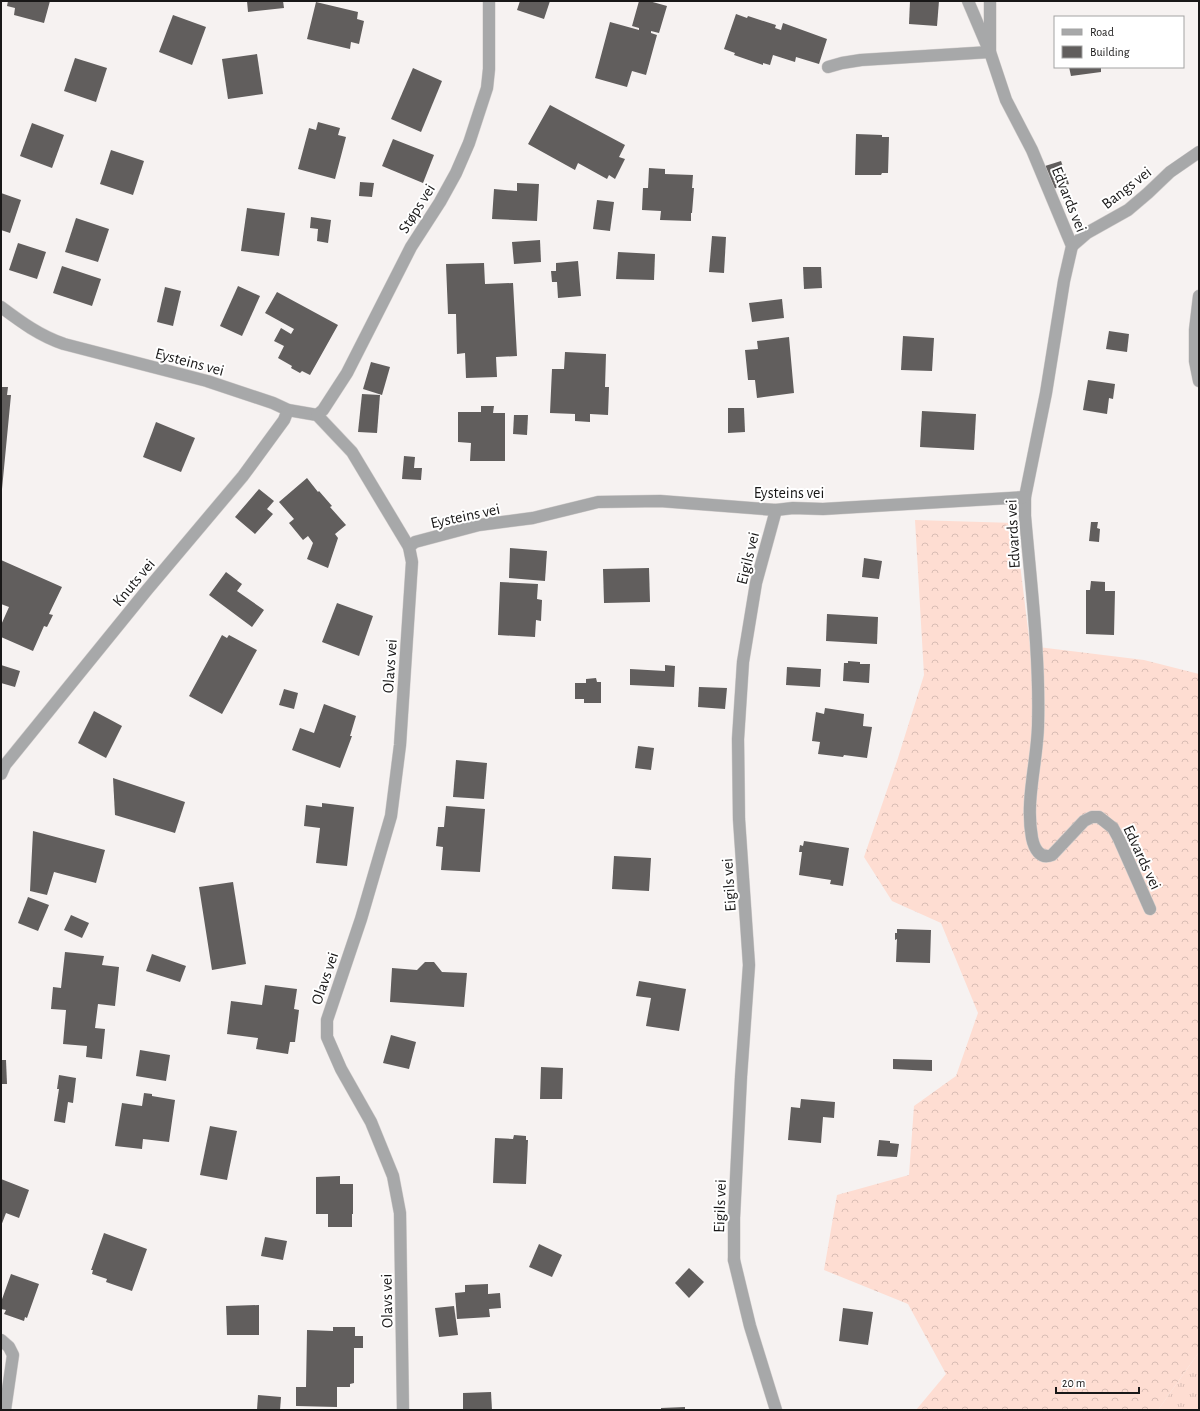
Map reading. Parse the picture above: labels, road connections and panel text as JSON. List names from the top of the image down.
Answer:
{
  "streets": {
    "street": [
      "Bangs vei",
      "Edvards vei",
      "Støps vei",
      "Eysteins vei",
      "Eigils vei",
      "Knuts vei",
      "Olavs vei"
    ]
  },
  "crossings": [
    ["Bangs vei", "Edvards vei"],
    ["Edvards vei", "Eysteins vei"],
    ["Støps vei", "Eysteins vei"],
    ["Eysteins vei", "Eigils vei"],
    ["Eysteins vei", "Knuts vei"],
    ["Eysteins vei", "Olavs vei"]
  ],
  "legend": ["Road", "Building"],
  "scale_bar": "20 m"
}
